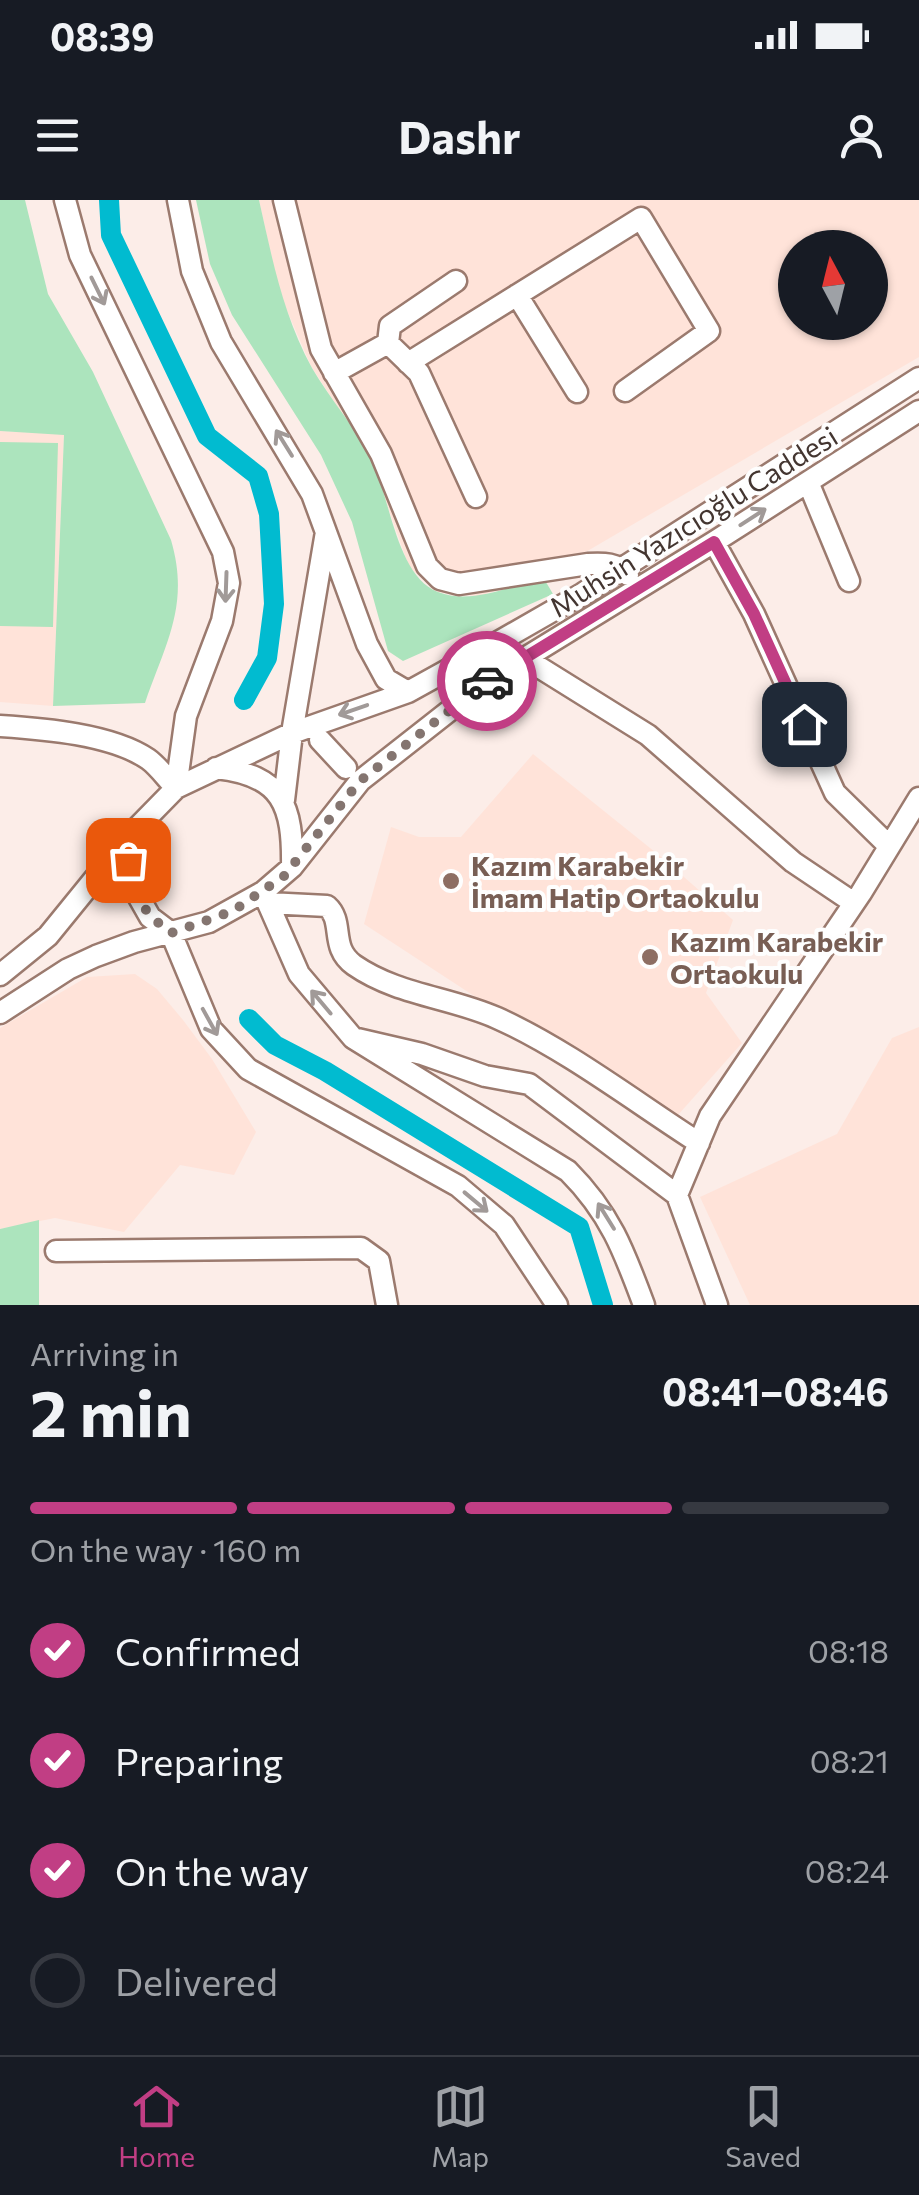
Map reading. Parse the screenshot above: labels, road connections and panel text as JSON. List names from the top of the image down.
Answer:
{
  "streets": {
    "street": ["Muhsin Yazıcıoğlu Caddesi"]
  },
  "places": ["Kazım Karabekir İmam Hatip Ortaokulu", "Kazım Karabekir Ortaokulu"],
  "north": "top",
  "page": {
    "status": "08:39",
    "header": "Dashr",
    "heading": ["2 min", "Arriving in", "08:41–08:46"],
    "bar": "On the way · 160 m",
    "list": [
      ["Confirmed", "08:18"],
      ["Preparing", "08:21"],
      ["On the way", "08:24"],
      "Delivered"
    ],
    "tabs": ["Home", "Map", "Saved"]
  }
}
